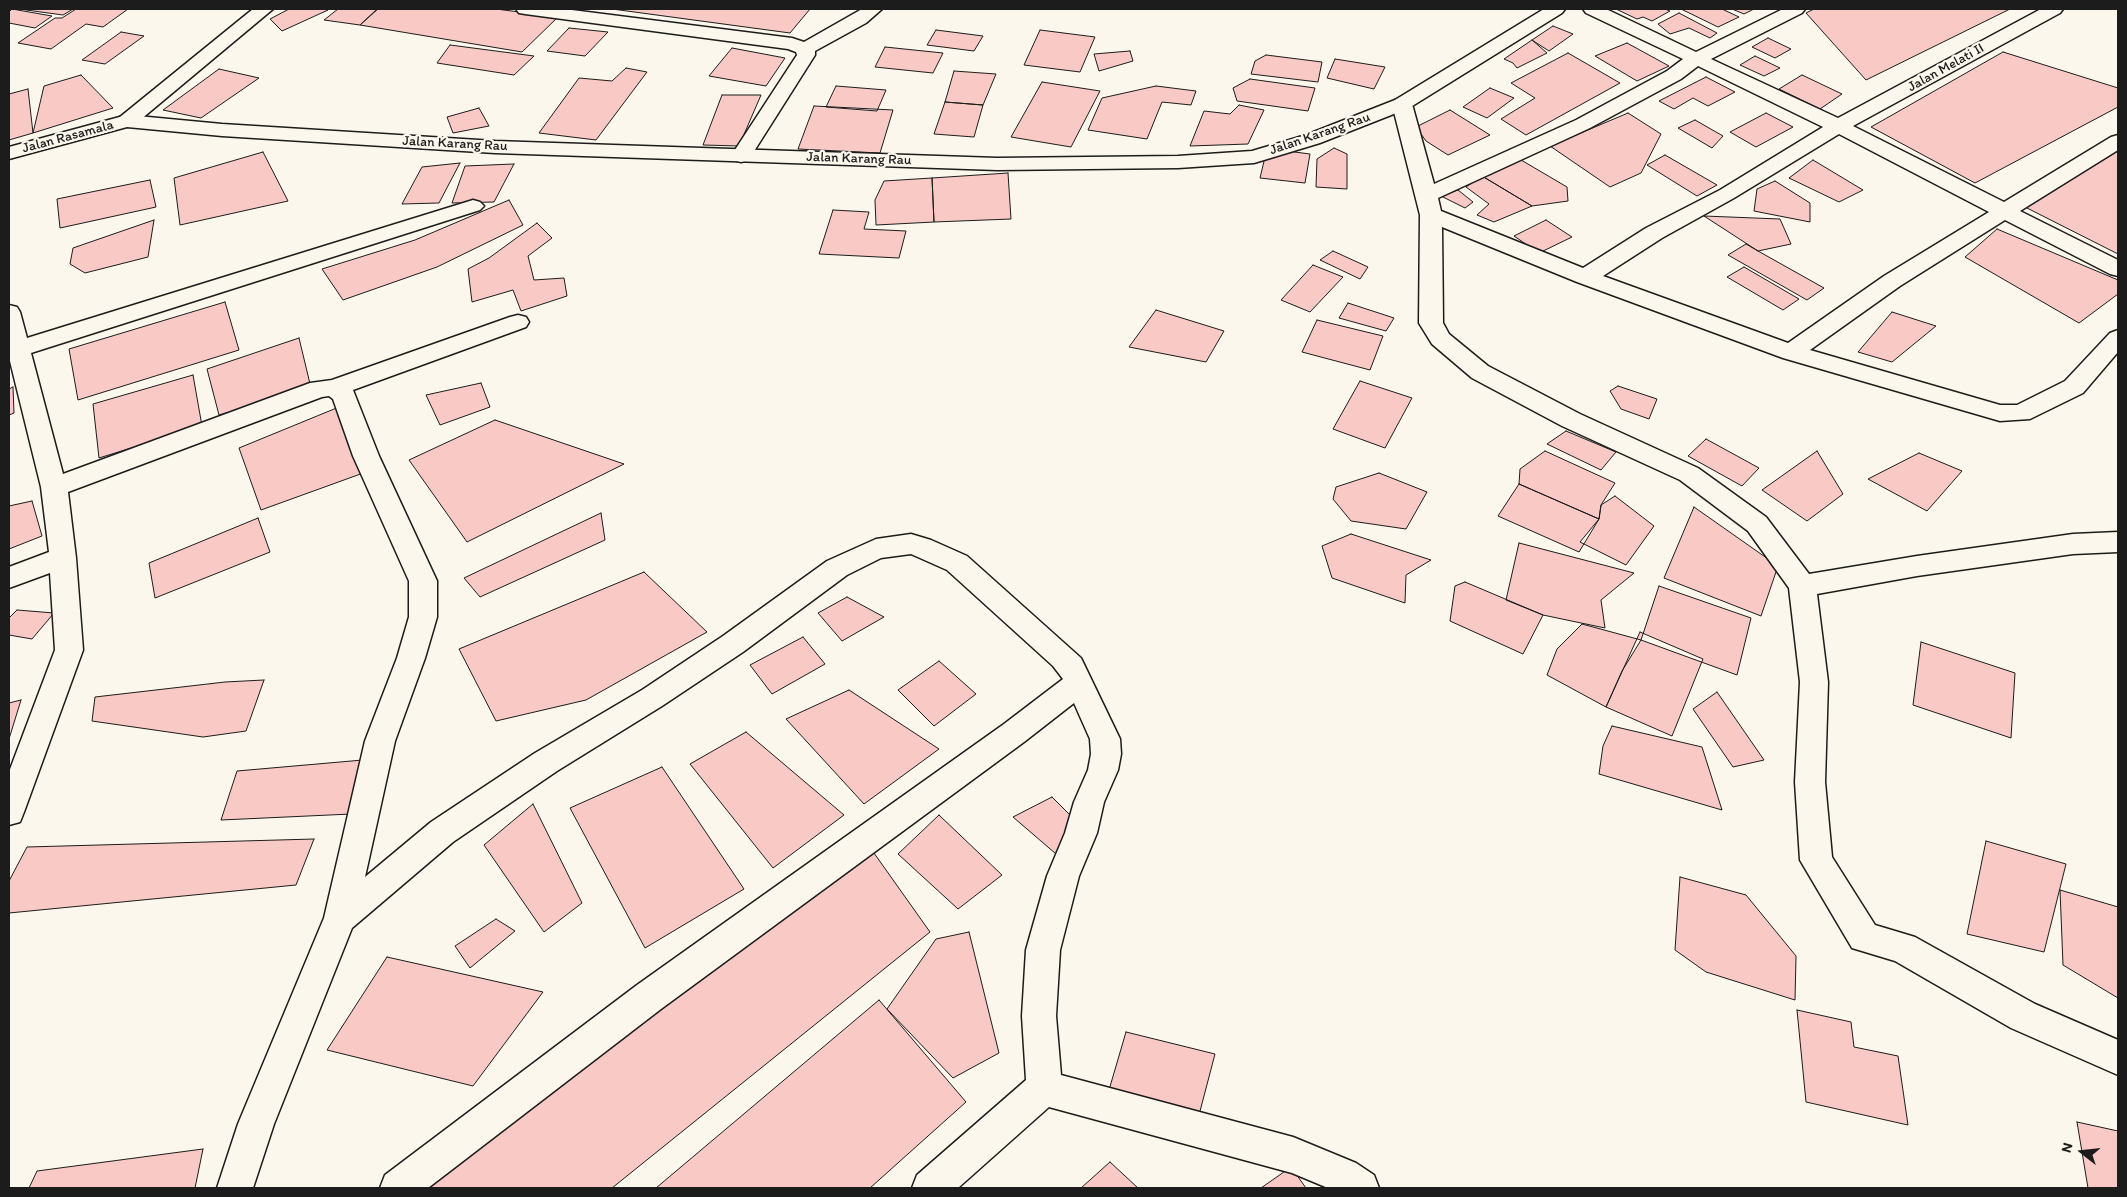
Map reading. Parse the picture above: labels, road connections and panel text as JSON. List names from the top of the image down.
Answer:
{
  "streets": {
    "street": ["Jalan Melati II", "Jalan Karang Rau", "Jalan Rasamala"]
  },
  "crossings": [
    ["Jalan Karang Rau", "Jalan Rasamala"]
  ],
  "north": "left"
}
